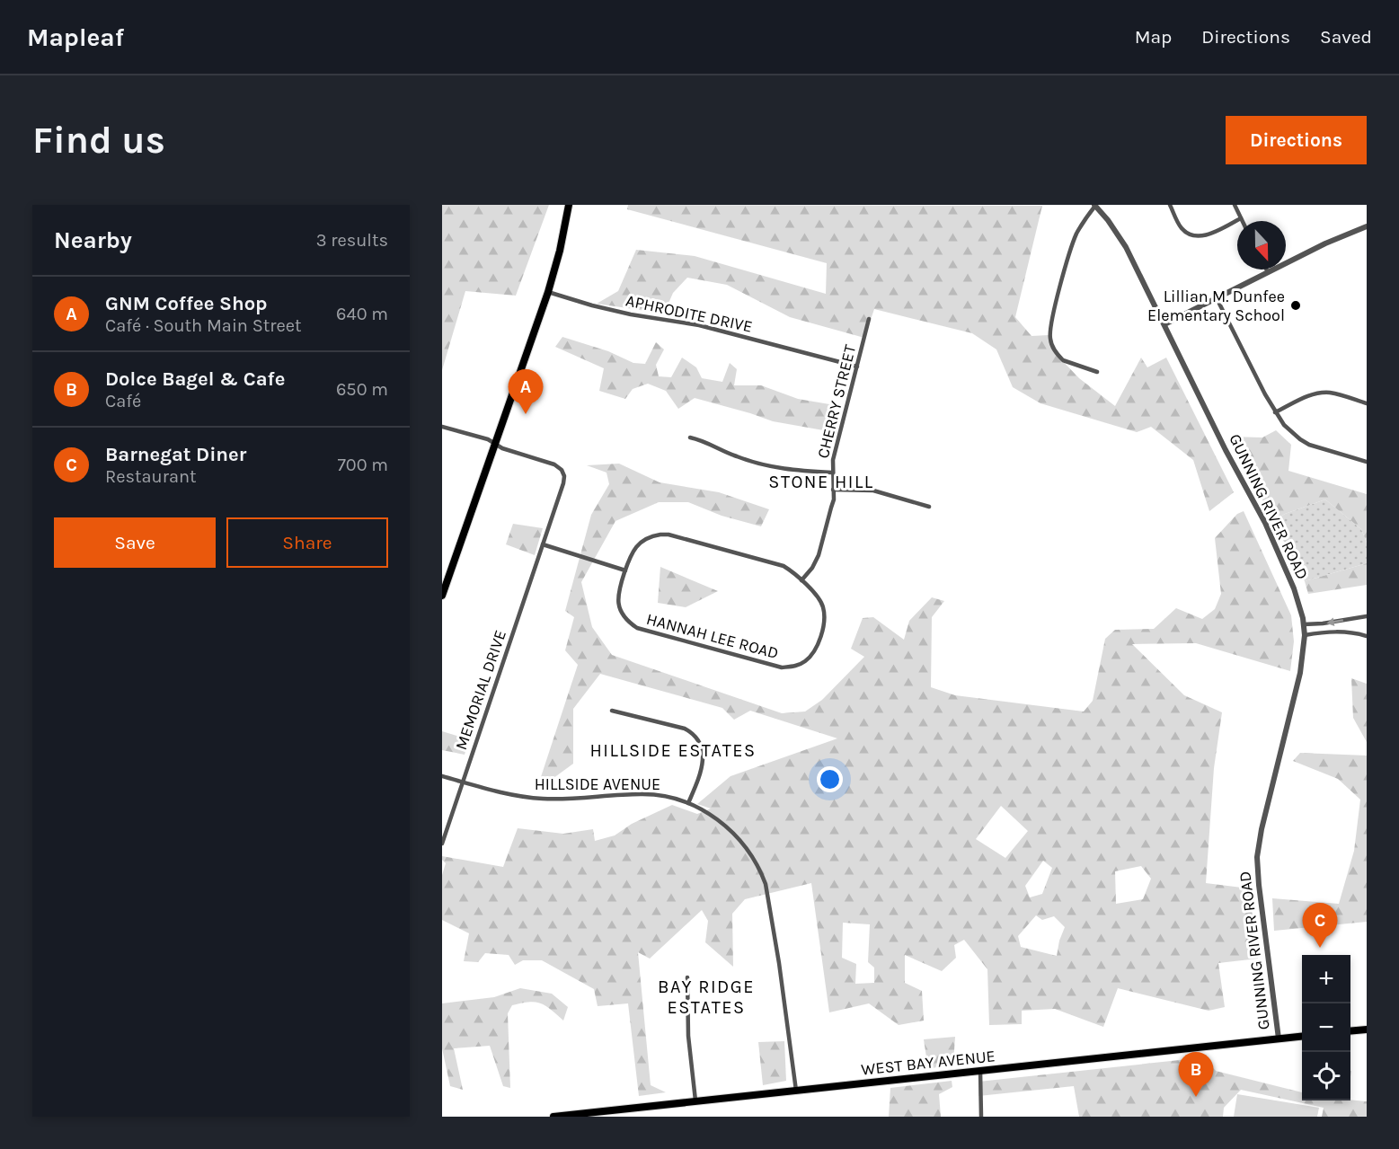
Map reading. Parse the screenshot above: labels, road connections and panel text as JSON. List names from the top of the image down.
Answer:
{
  "streets": {
    "main road": ["WEST BAY AVENUE"],
    "street": [
      "APHRODITE DRIVE",
      "CHERRY STREET",
      "GUNNING RIVER ROAD",
      "HANNAH LEE ROAD",
      "MEMORIAL DRIVE",
      "HILLSIDE AVENUE"
    ]
  },
  "crossings": [
    ["APHRODITE DRIVE", "CHERRY STREET"],
    ["CHERRY STREET", "HANNAH LEE ROAD"],
    ["GUNNING RIVER ROAD", "WEST BAY AVENUE"],
    ["MEMORIAL DRIVE", "HILLSIDE AVENUE"],
    ["HILLSIDE AVENUE", "WEST BAY AVENUE"]
  ],
  "districts": ["STONE HILL", "HILLSIDE ESTATES", "BAY RIDGE ESTATES"],
  "places": ["Lillian M. Dunfee Elementary School"],
  "north": "bottom",
  "page": {
    "header": "Mapleaf",
    "nav": ["Map", "Directions", "Saved"],
    "buttons": [
      "Directions",
      ["Save", "Share"]
    ],
    "title": "Find us",
    "heading": ["Nearby", "3 results"],
    "list": [
      {
        "mark": "A",
        "name": "GNM Coffee Shop",
        "note": "Café · South Main Street",
        "value": "640 m"
      },
      {
        "mark": "B",
        "name": "Dolce Bagel & Cafe",
        "note": "Café",
        "value": "650 m"
      },
      {
        "mark": "C",
        "name": "Barnegat Diner",
        "note": "Restaurant",
        "value": "700 m"
      }
    ],
    "pins": ["A", "C", "B"],
    "map_buttons": ["+", "−"]
  }
}
